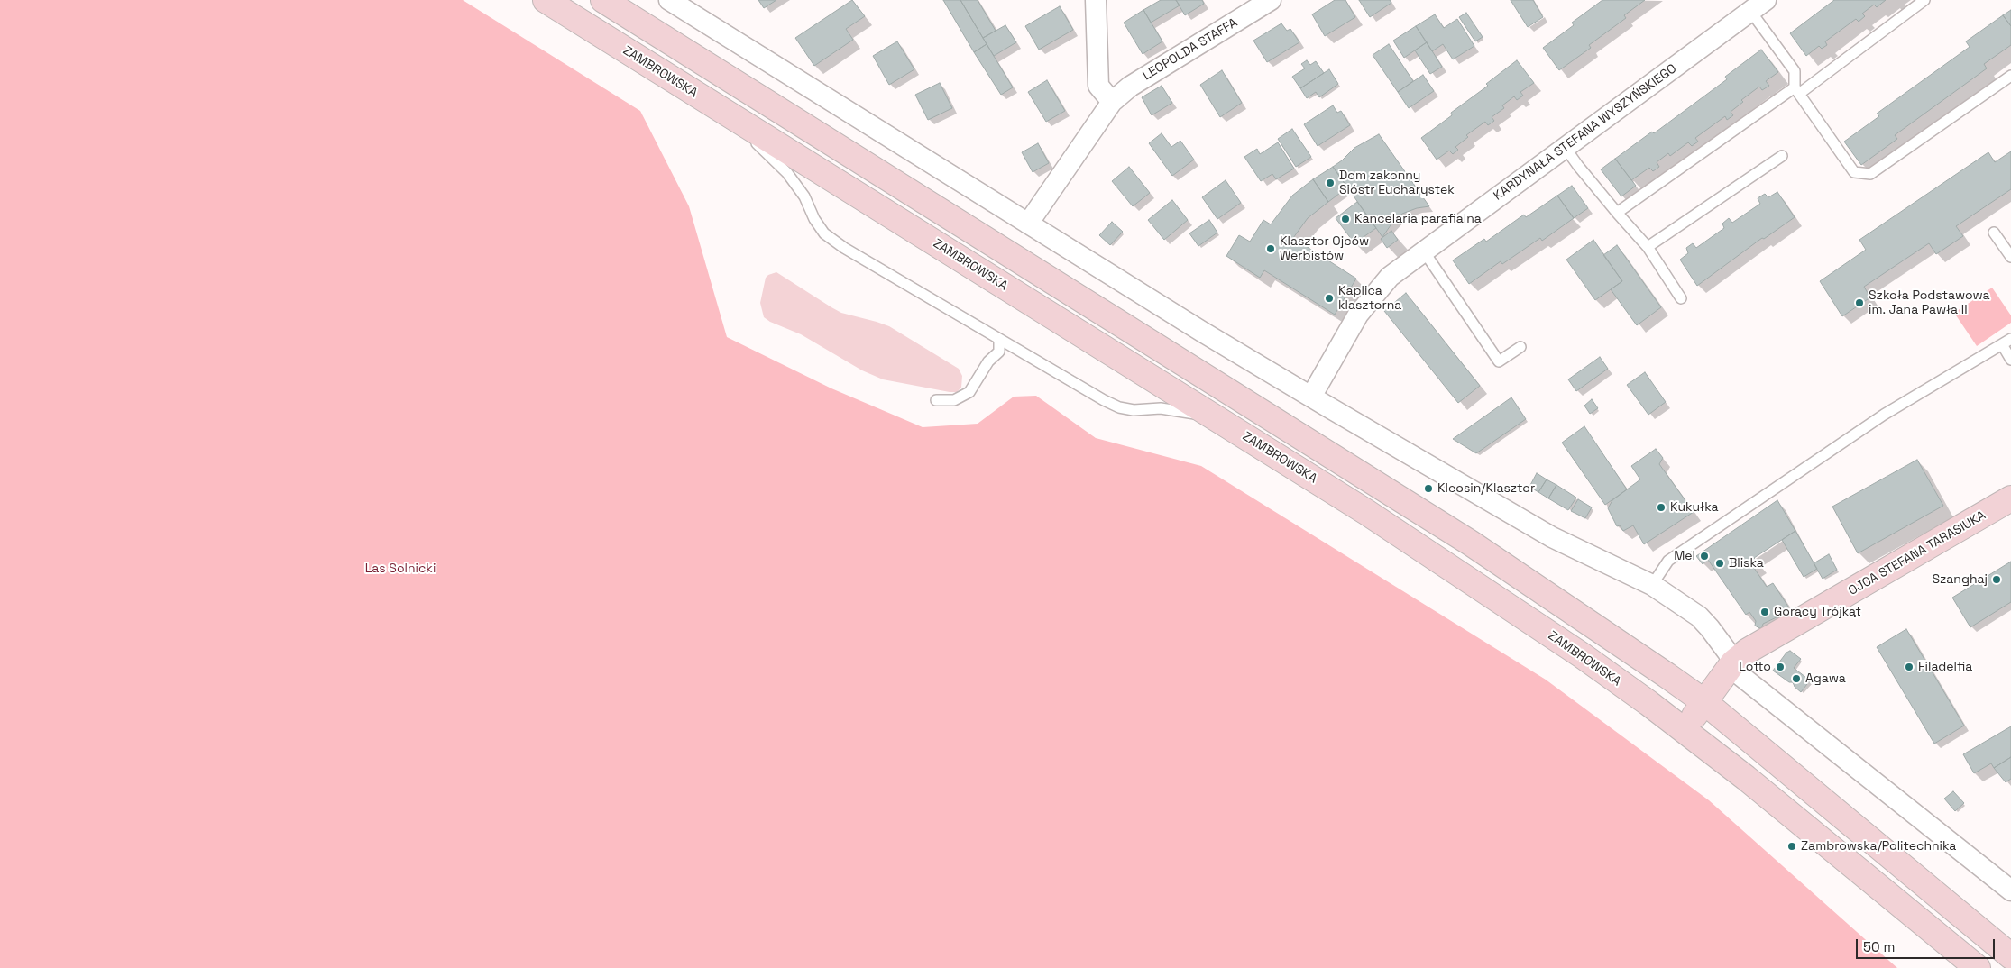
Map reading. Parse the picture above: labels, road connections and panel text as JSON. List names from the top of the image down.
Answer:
{
  "streets": {
    "main road": ["ZAMBROWSKA", "OJCA STEFANA TARASIUKA"],
    "street": ["LEOPOLDA STAFFA", "KARDYNAŁA STEFANA WYSZYŃSKIEGO"]
  },
  "crossings": [
    ["ZAMBROWSKA", "OJCA STEFANA TARASIUKA"]
  ],
  "parks": ["Las Solnicki"],
  "places": [
    "Dom zakonny Sióstr Eucharystek",
    "Kancelaria parafialna",
    "Klasztor Ojców Werbistów",
    "Kaplica klasztorna",
    "Szkoła Podstawowa im. Jana Pawła II",
    "Kleosin/Klasztor",
    "Kukułka",
    "Mel",
    "Bliska",
    "Szanghaj",
    "Gorący Trójkąt",
    "Lotto",
    "Filadelfia",
    "Agawa",
    "Zambrowska/Politechnika"
  ],
  "scale_bar": "50 m"
}
